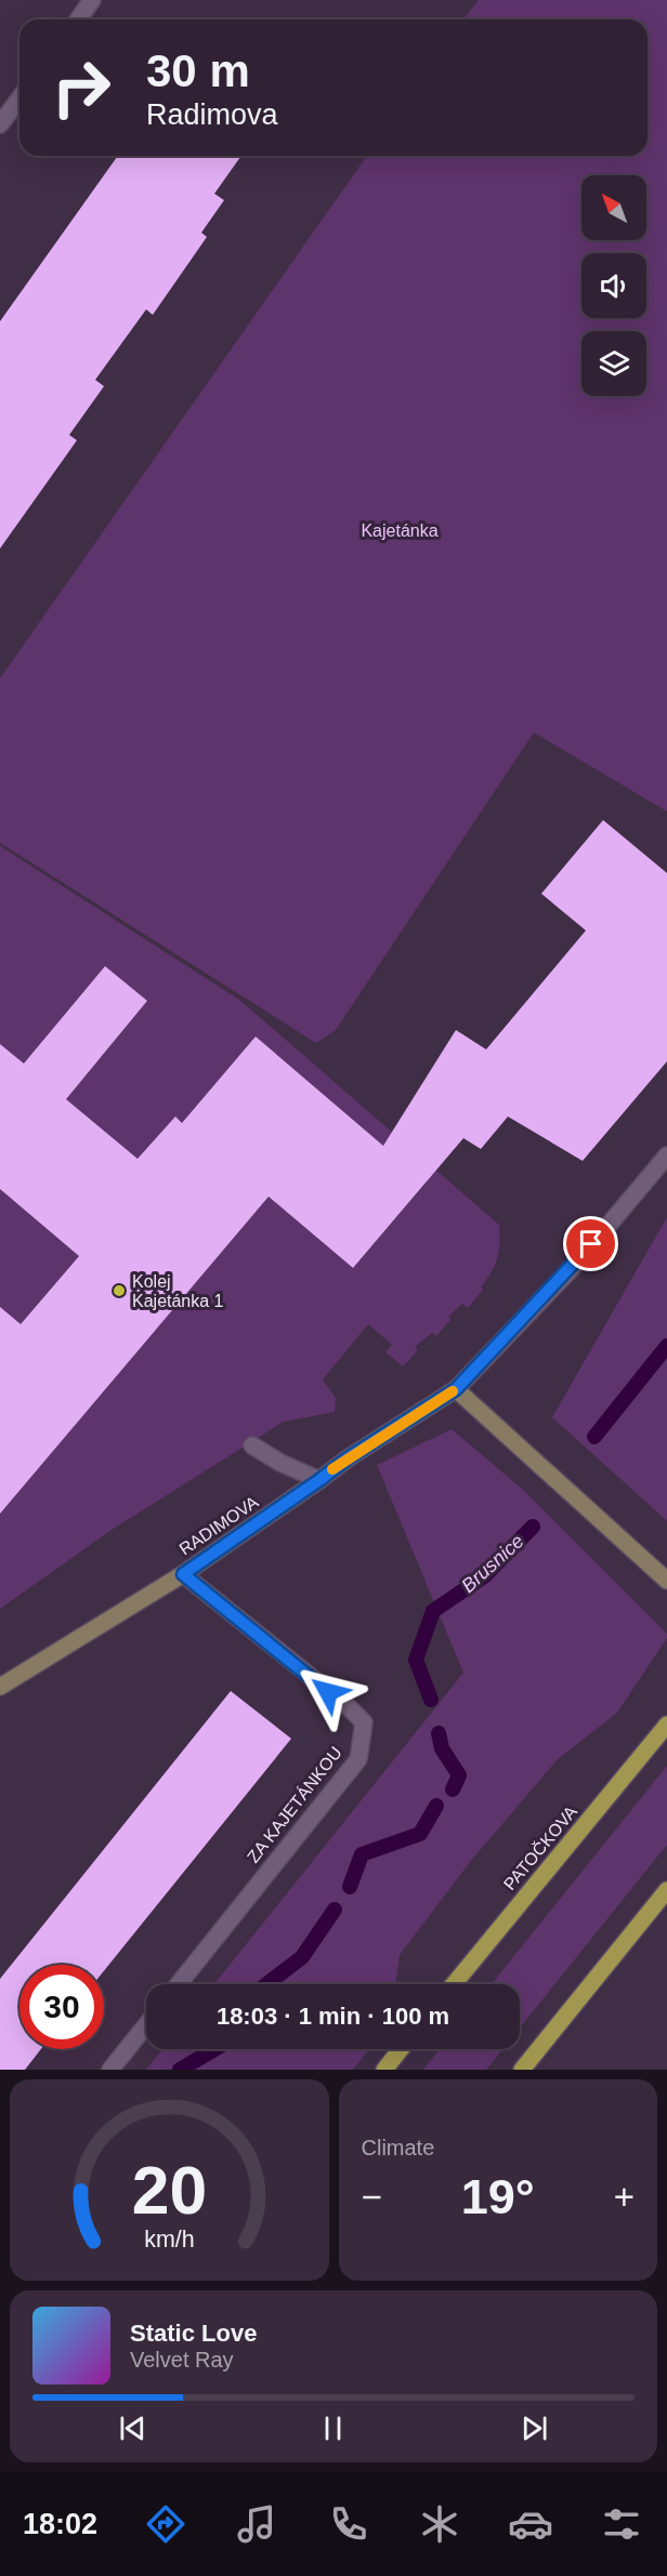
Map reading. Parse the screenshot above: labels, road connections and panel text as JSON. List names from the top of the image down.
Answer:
{
  "streets": {
    "main road": ["PATOČKOVA"],
    "street": ["RADIMOVA", "ZA KAJETÁNKOU"]
  },
  "crossings": [
    ["RADIMOVA", "ZA KAJETÁNKOU"]
  ],
  "water": ["Brusnice"],
  "parks": ["Kajetánka"],
  "places": ["Kolej Kajetánka 1"],
  "north": "top left",
  "page": {
    "turn": ["30 m", "Radimova"],
    "limit": "30",
    "trip": "18:03 · 1 min · 100 m",
    "tile": "Climate",
    "heat": ["−", "19°", "+"],
    "song": ["Static Love", "Velvet Ray"],
    "tabs": "18:02",
    "gauge": ["20", "km/h"]
  }
}
